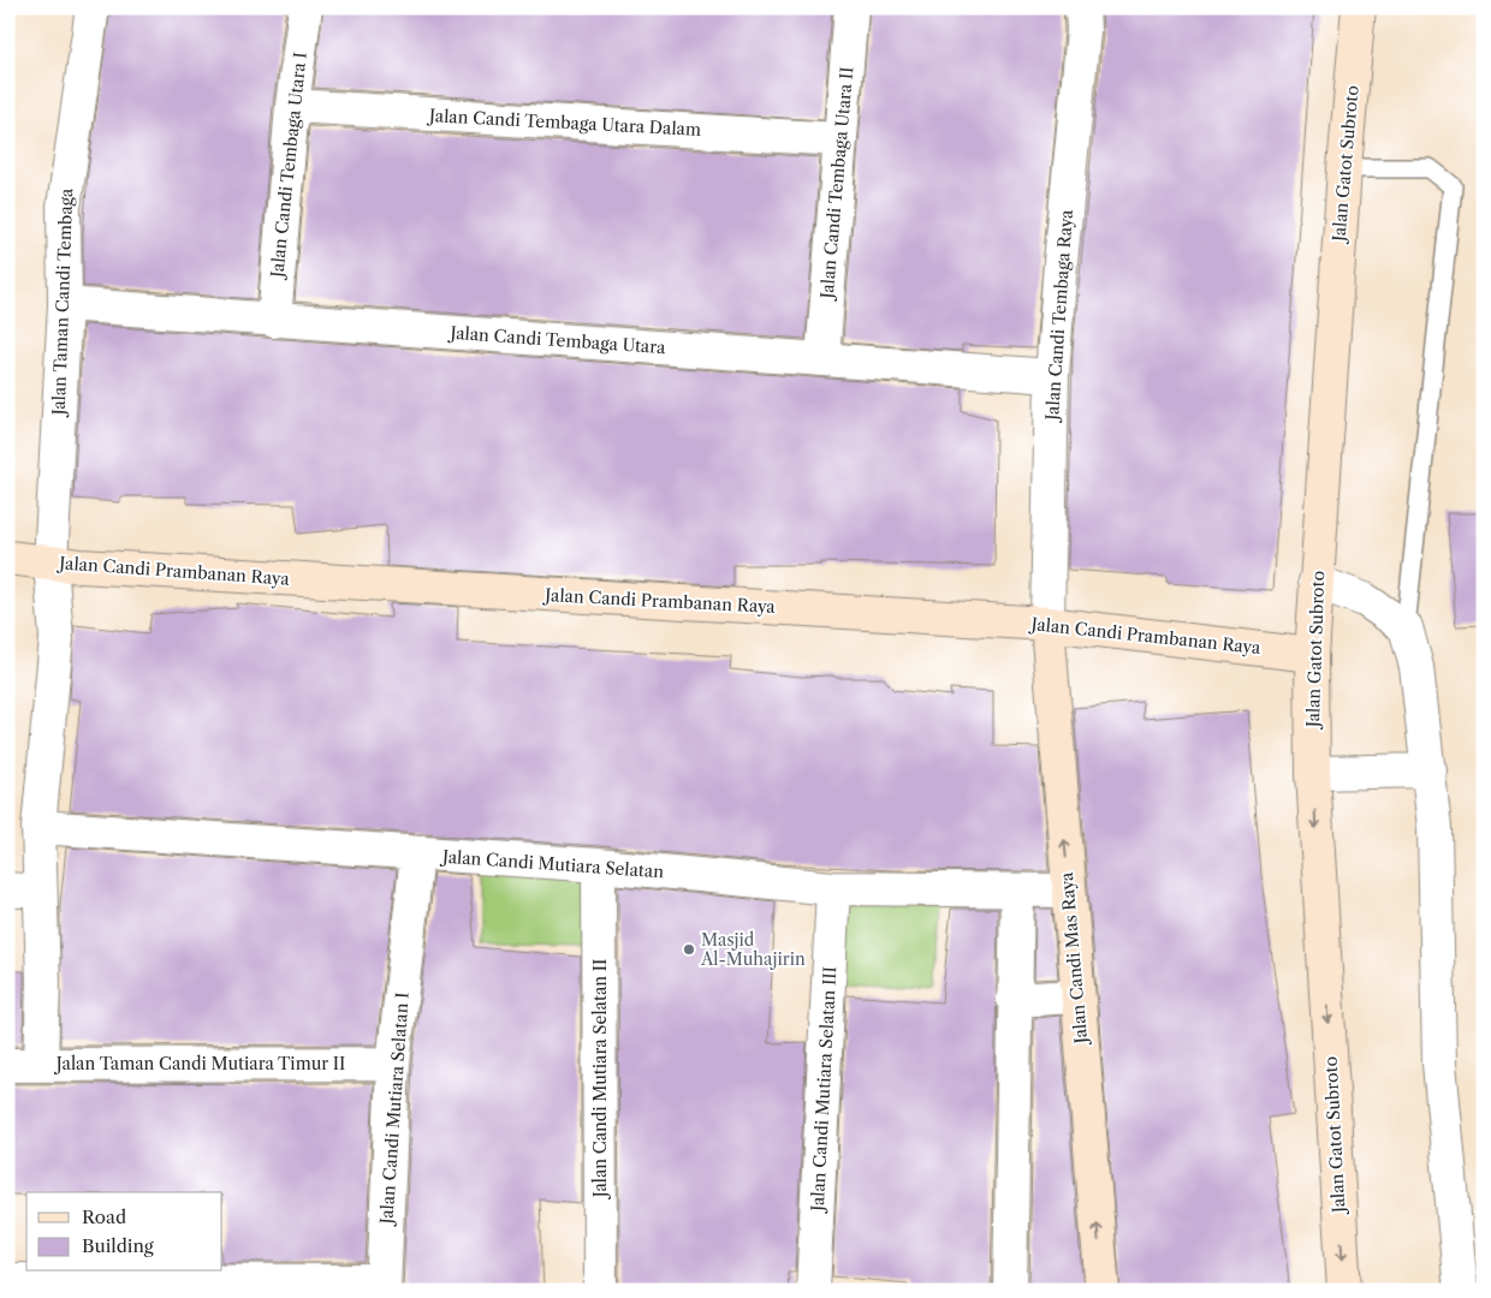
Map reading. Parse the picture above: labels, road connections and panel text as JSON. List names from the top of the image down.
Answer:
{
  "streets": {
    "street": [
      "Jalan Candi Tembaga Utara Dalam",
      "Jalan Gatot Subroto",
      "Jalan Candi Tembaga Utara I",
      "Jalan Candi Tembaga Utara II",
      "Jalan Taman Candi Tembaga",
      "Jalan Candi Tembaga Raya",
      "Jalan Candi Tembaga Utara",
      "Jalan Candi Prambanan Raya",
      "Jalan Candi Mutiara Selatan",
      "Jalan Candi Mas Raya",
      "Jalan Taman Candi Mutiara Timur II",
      "Jalan Candi Mutiara Selatan II",
      "Jalan Candi Mutiara Selatan III",
      "Jalan Candi Mutiara Selatan I"
    ]
  },
  "crossings": [
    ["Jalan Candi Tembaga Utara Dalam", "Jalan Candi Tembaga Utara I"],
    ["Jalan Candi Tembaga Utara Dalam", "Jalan Candi Tembaga Utara II"],
    ["Jalan Gatot Subroto", "Jalan Candi Prambanan Raya"],
    ["Jalan Candi Tembaga Utara I", "Jalan Candi Tembaga Utara"],
    ["Jalan Candi Tembaga Utara II", "Jalan Candi Tembaga Utara"],
    ["Jalan Taman Candi Tembaga", "Jalan Candi Tembaga Utara"],
    ["Jalan Taman Candi Tembaga", "Jalan Candi Prambanan Raya"],
    ["Jalan Taman Candi Tembaga", "Jalan Candi Mutiara Selatan"],
    ["Jalan Taman Candi Tembaga", "Jalan Taman Candi Mutiara Timur II"],
    ["Jalan Candi Tembaga Raya", "Jalan Candi Tembaga Utara"],
    ["Jalan Candi Tembaga Raya", "Jalan Candi Prambanan Raya"],
    ["Jalan Candi Tembaga Raya", "Jalan Candi Mas Raya"],
    ["Jalan Candi Prambanan Raya", "Jalan Candi Mas Raya"],
    ["Jalan Candi Mutiara Selatan", "Jalan Candi Mas Raya"],
    ["Jalan Candi Mutiara Selatan", "Jalan Candi Mutiara Selatan II"],
    ["Jalan Candi Mutiara Selatan", "Jalan Candi Mutiara Selatan III"],
    ["Jalan Candi Mutiara Selatan", "Jalan Candi Mutiara Selatan I"],
    ["Jalan Taman Candi Mutiara Timur II", "Jalan Candi Mutiara Selatan I"]
  ],
  "places": ["Masjid Al-Muhajirin"],
  "legend": ["Road", "Building"]
}
